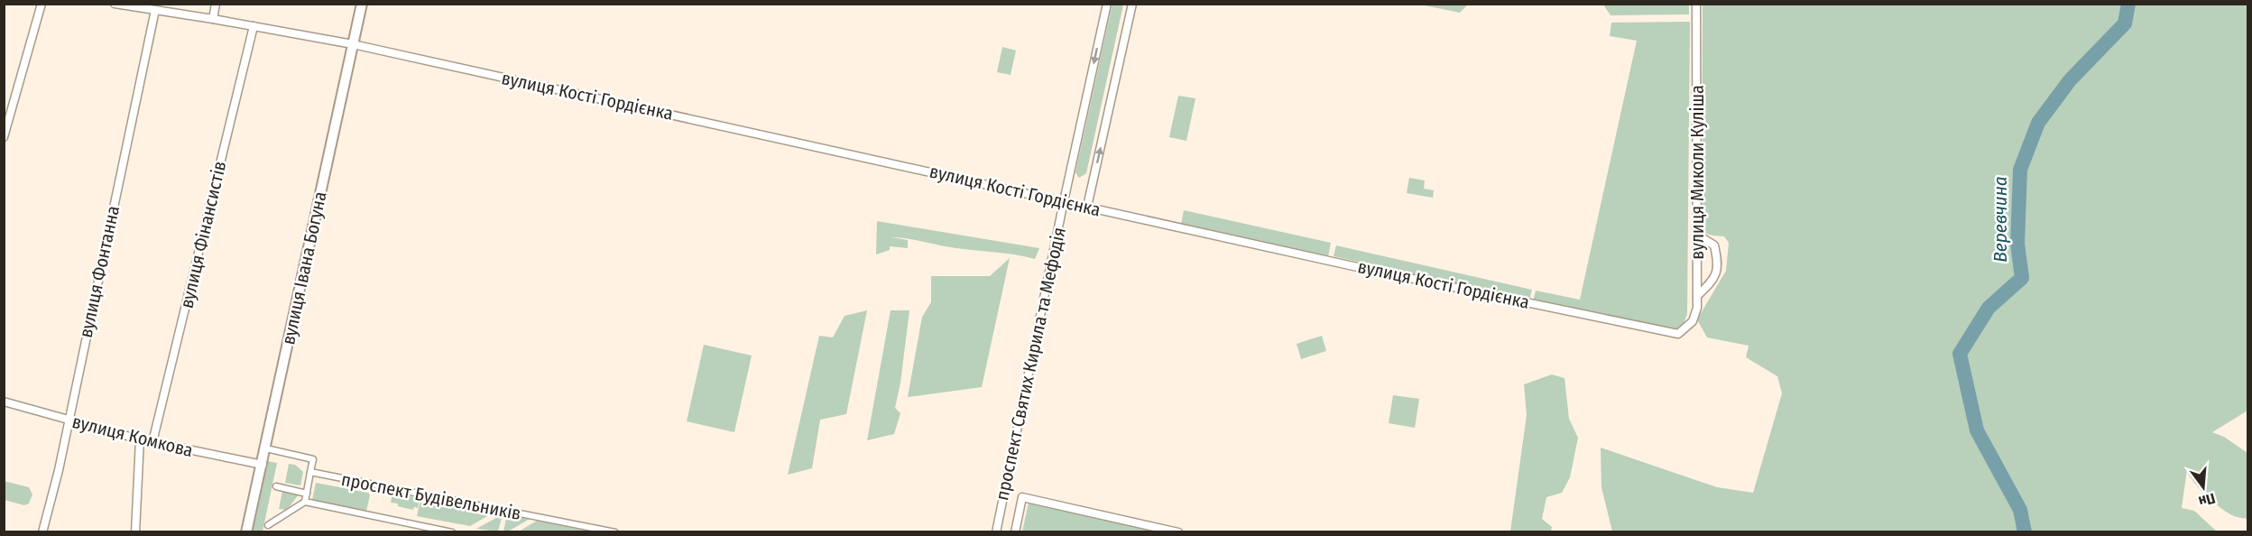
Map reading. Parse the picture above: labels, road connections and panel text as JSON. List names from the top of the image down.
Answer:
{
  "streets": {
    "street": [
      "вулиця Кості Гордієнка",
      "вулиця Миколи Куліша",
      "вулиця Фінансистів",
      "вулиця Івана Богуна",
      "вулиця Фонтанна",
      "проспект Святих Кирила та Мефодія",
      "вулиця Комкова",
      "проспект Будівельників"
    ]
  },
  "crossings": [
    ["вулиця Кості Гордієнка", "вулиця Миколи Куліша"],
    ["вулиця Кості Гордієнка", "вулиця Фінансистів"],
    ["вулиця Кості Гордієнка", "вулиця Івана Богуна"],
    ["вулиця Кості Гордієнка", "проспект Святих Кирила та Мефодія"],
    ["вулиця Фінансистів", "вулиця Комкова"],
    ["вулиця Івана Богуна", "вулиця Комкова"],
    ["вулиця Фонтанна", "вулиця Комкова"]
  ],
  "water": ["Веревчина"],
  "north": "bottom"
}
